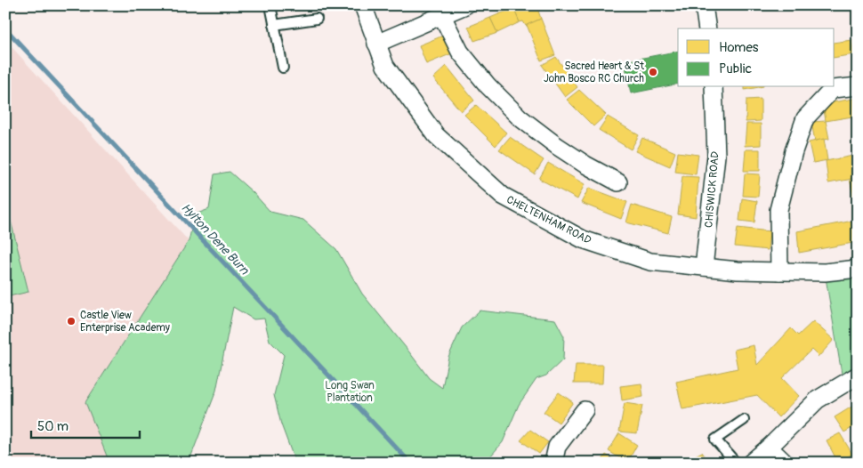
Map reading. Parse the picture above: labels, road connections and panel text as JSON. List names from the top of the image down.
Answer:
{
  "streets": {
    "street": ["CHISWICK ROAD", "CHELTENHAM ROAD"]
  },
  "crossings": [
    ["CHISWICK ROAD", "CHELTENHAM ROAD"]
  ],
  "water": ["Hylton Dene Burn"],
  "parks": ["Long Swan Plantation"],
  "places": ["Sacred Heart & St John Bosco RC Church", "Castle View Enterprise Academy"],
  "legend": ["Homes", "Public"],
  "scale_bar": "50 m"
}
